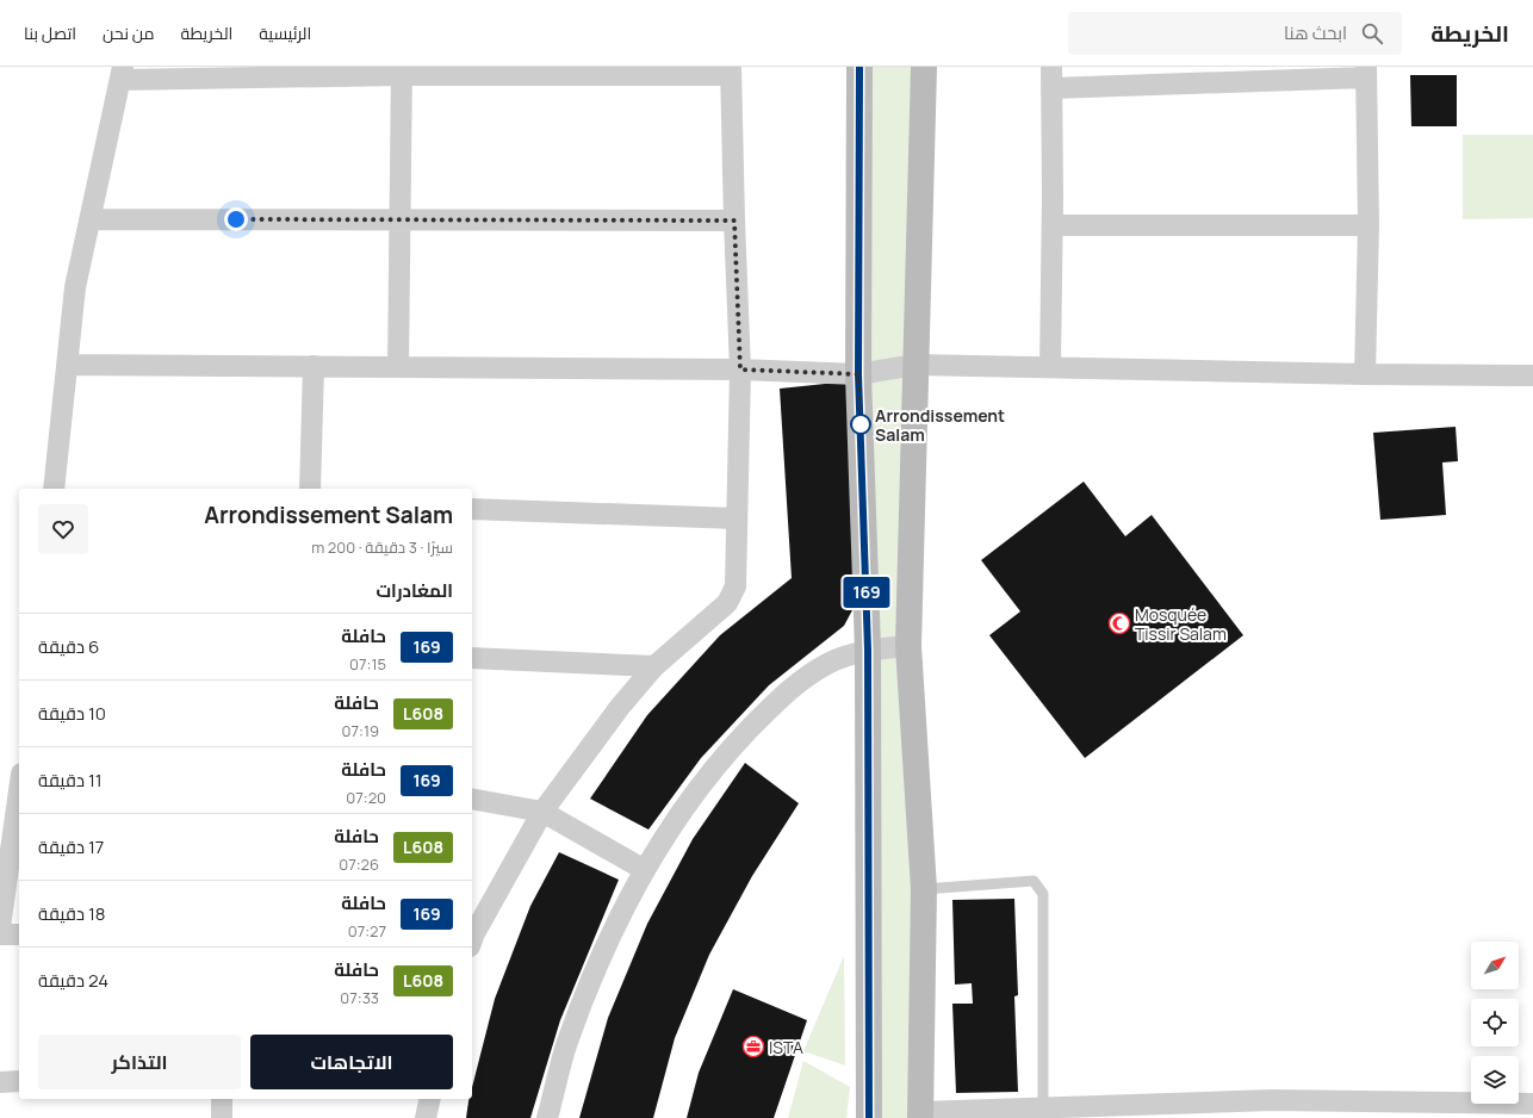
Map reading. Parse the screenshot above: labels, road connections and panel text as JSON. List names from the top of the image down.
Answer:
{
  "places": {
    "other": ["Arrondissement Salam"],
    "mosque": ["Mosquée Tissir Salam"],
    "office": ["ISTA"]
  },
  "lines": ["bus line 169"],
  "north": "top right",
  "page": {
    "header": "الخريطة",
    "search": "ابحث هنا",
    "nav": [
      "الرئيسية",
      "الخريطة",
      "من نحن",
      "اتصل بنا"
    ],
    "on_map": "169",
    "heading": [
      ["Arrondissement Salam", "سيرًا · 3 دقيقة · 200 m"],
      "المغادرات"
    ],
    "list": [
      {
        "mark": "169",
        "name": "حافلة",
        "note": "07:15",
        "value": "6 دقيقة"
      },
      {
        "mark": "L608",
        "name": "حافلة",
        "note": "07:19",
        "value": "10 دقيقة"
      },
      {
        "mark": "169",
        "name": "حافلة",
        "note": "07:20",
        "value": "11 دقيقة"
      },
      {
        "mark": "L608",
        "name": "حافلة",
        "note": "07:26",
        "value": "17 دقيقة"
      },
      {
        "mark": "169",
        "name": "حافلة",
        "note": "07:27",
        "value": "18 دقيقة"
      },
      {
        "mark": "L608",
        "name": "حافلة",
        "note": "07:33",
        "value": "24 دقيقة"
      }
    ],
    "buttons": ["الاتجاهات", "التذاكر"]
  }
}
